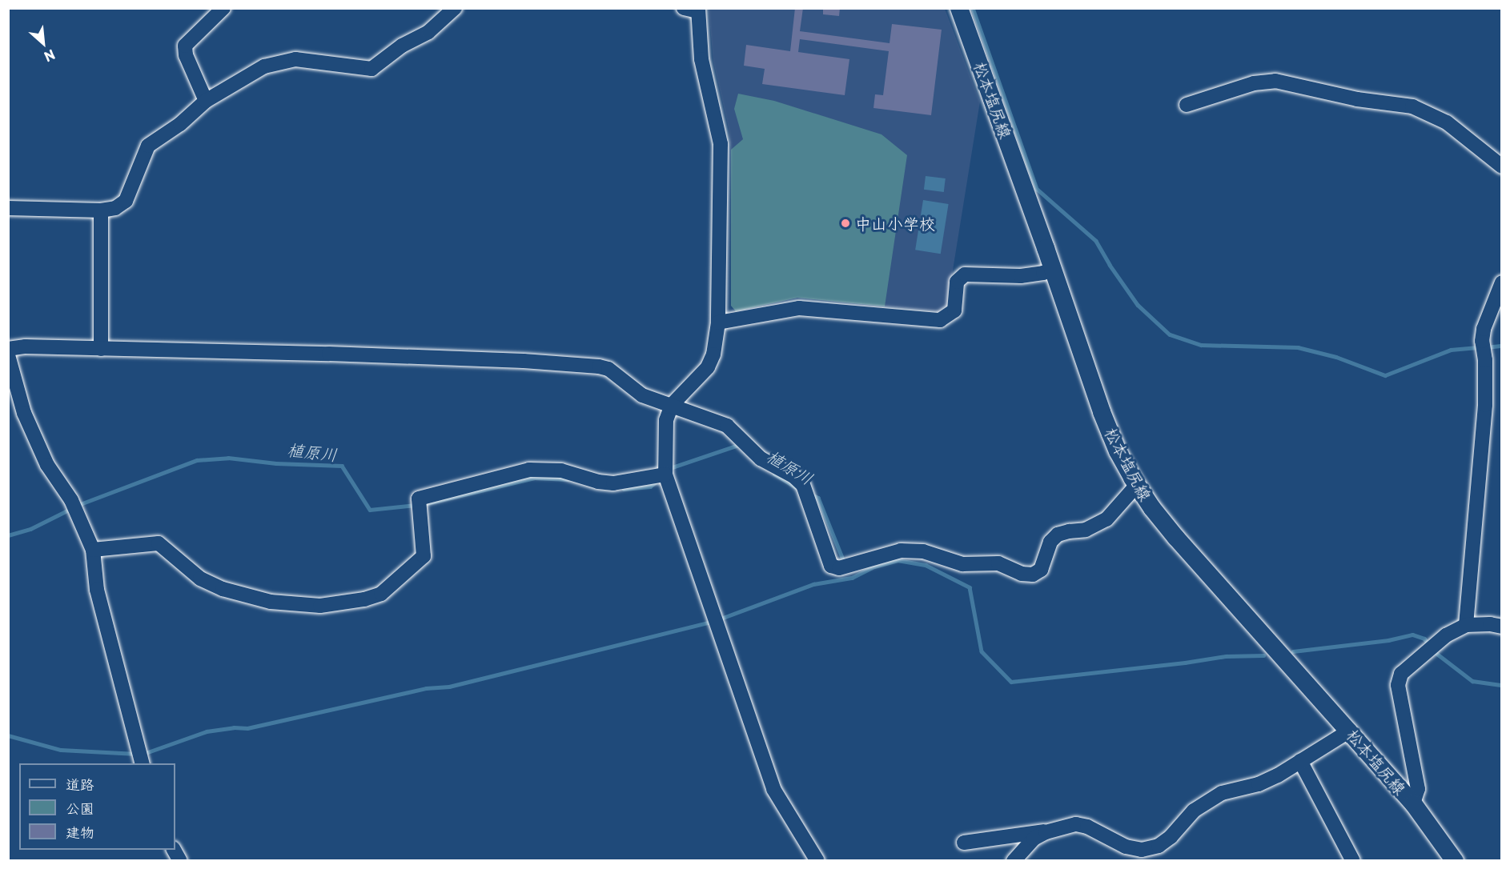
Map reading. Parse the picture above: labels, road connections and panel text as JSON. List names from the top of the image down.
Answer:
{
  "streets": {
    "main road": ["松本塩尻線"]
  },
  "water": ["植原川"],
  "places": ["中山小学校"],
  "legend": ["道路", "公園", "建物"],
  "north": "bottom right"
}
